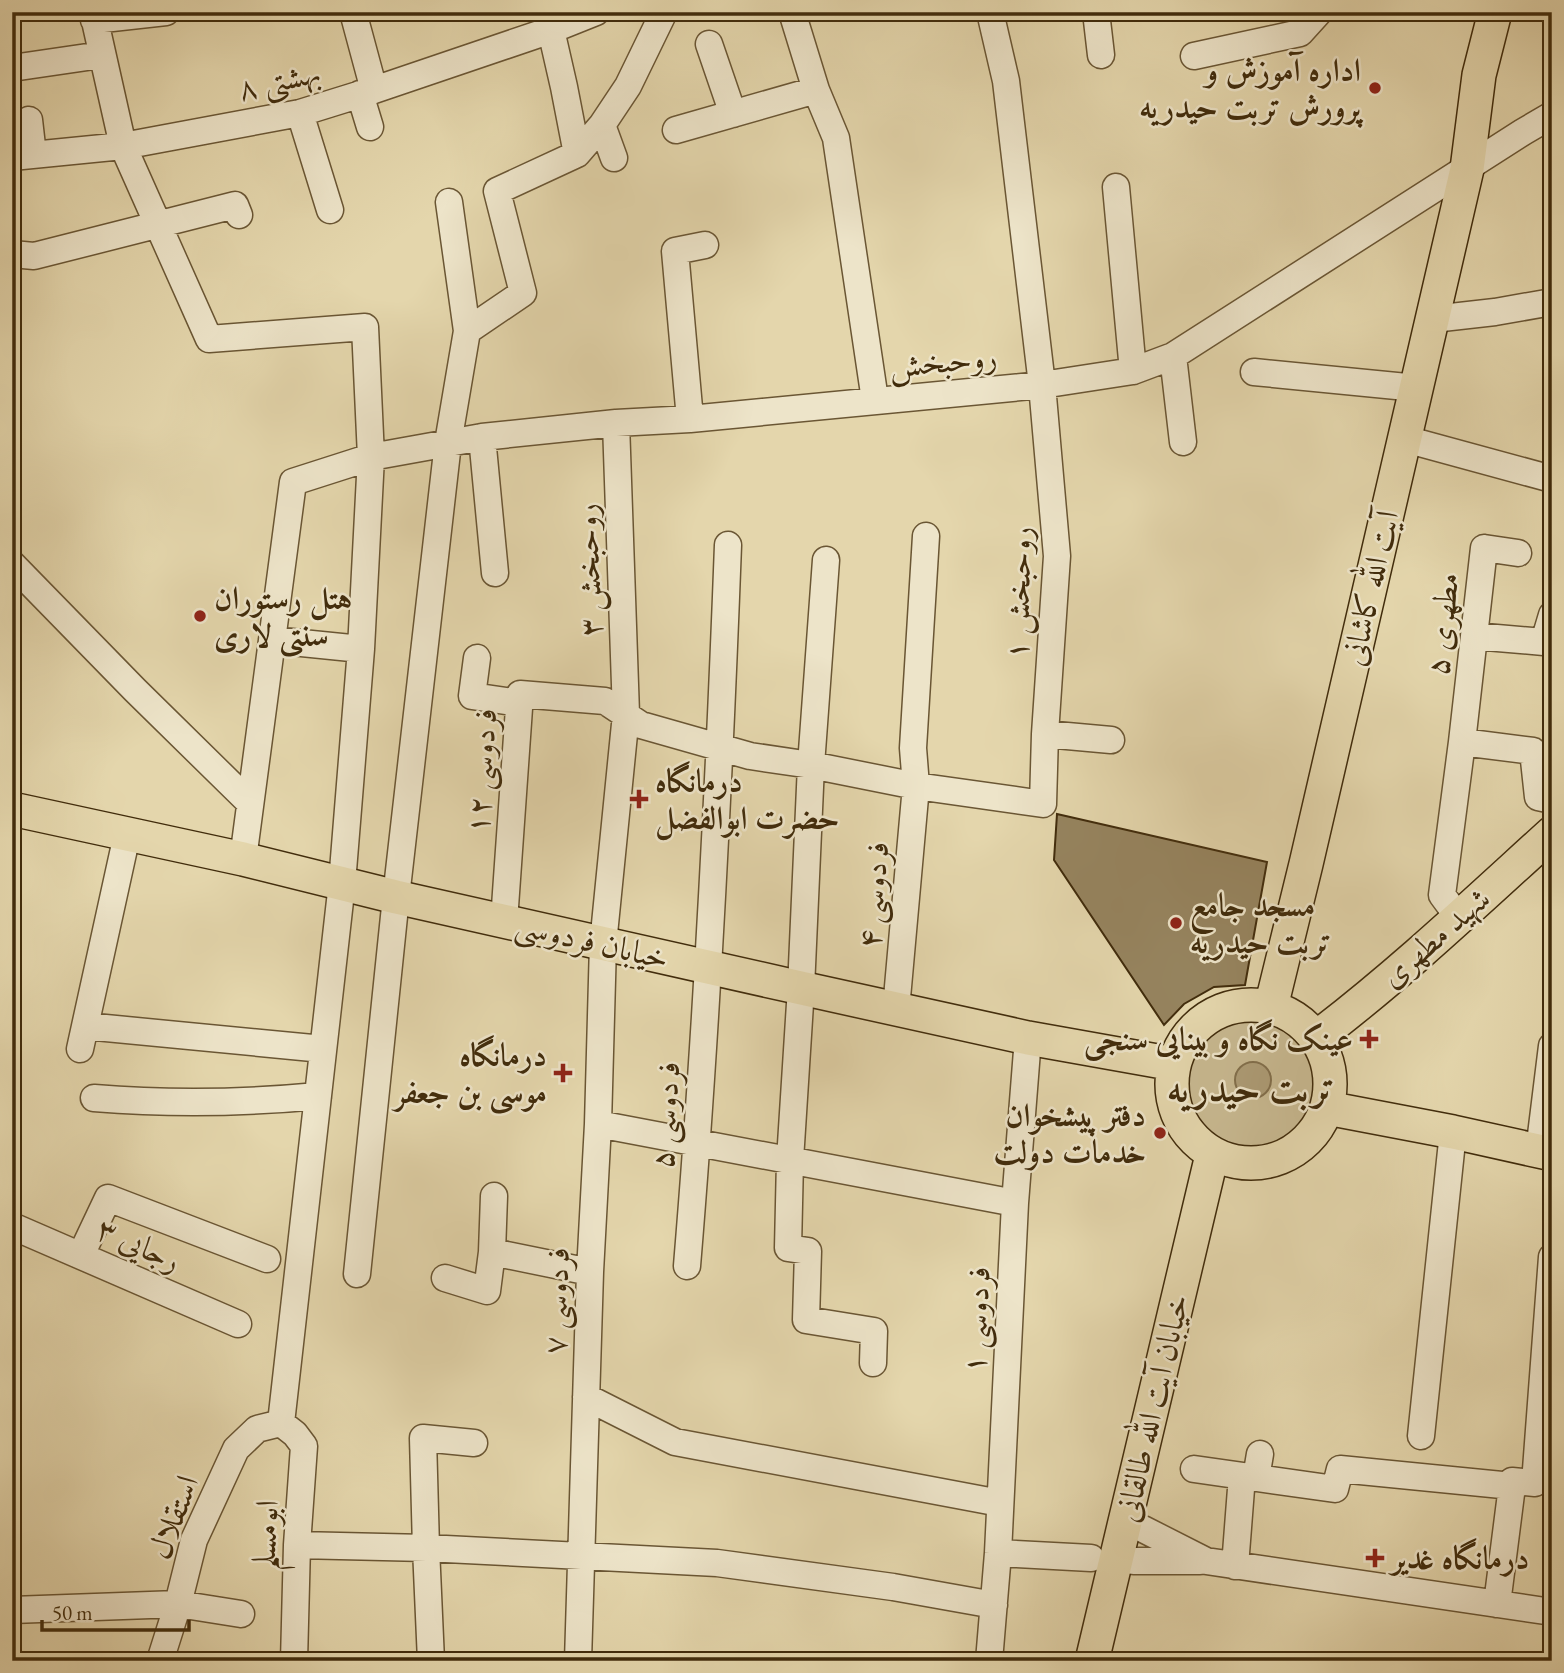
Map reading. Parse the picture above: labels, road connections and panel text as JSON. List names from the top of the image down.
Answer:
{
  "streets": {
    "main road": [
      "آیت الله کاشانی",
      "شهید مطهری",
      "خیابان فردوسی",
      "خیابان آیت الله طالقانی"
    ],
    "street": [
      "بهشتی ۸",
      "روحبخش",
      "روحبخش ۳",
      "روحبخش ۱",
      "مطهری ۵",
      "فردوسی ۱۲",
      "فردوسی ۴",
      "فردوسی ۵",
      "رجایی ۳",
      "فردوسی ۷",
      "فردوسی ۱",
      "استقلال",
      "ابومسلم"
    ]
  },
  "crossings": [
    ["روحبخش", "روحبخش ۳"],
    ["روحبخش", "آیت الله کاشانی"],
    ["روحبخش", "روحبخش ۱"],
    ["روحبخش ۳", "فردوسی ۱۲"],
    ["روحبخش ۳", "خیابان فردوسی"],
    ["روحبخش ۳", "فردوسی ۷"],
    ["آیت الله کاشانی", "شهید مطهری"],
    ["آیت الله کاشانی", "خیابان فردوسی"],
    ["آیت الله کاشانی", "خیابان آیت الله طالقانی"],
    ["روحبخش ۱", "فردوسی ۴"],
    ["مطهری ۵", "شهید مطهری"],
    ["فردوسی ۱۲", "خیابان فردوسی"],
    ["فردوسی ۴", "خیابان فردوسی"],
    ["شهید مطهری", "خیابان فردوسی"],
    ["شهید مطهری", "خیابان آیت الله طالقانی"],
    ["خیابان فردوسی", "فردوسی ۵"],
    ["خیابان فردوسی", "فردوسی ۷"],
    ["خیابان فردوسی", "فردوسی ۱"],
    ["خیابان فردوسی", "خیابان آیت الله طالقانی"],
    ["استقلال", "ابومسلم"]
  ],
  "districts": ["تربت حیدریه"],
  "places": {
    "other": [
      "اداره آموزش و پرورش تربت حیدریه",
      "هتل رستوران سنتی لاری",
      "مسجد جامع تربت حیدریه",
      "دفتر پیشخوان خدمات دولت"
    ],
    "health": [
      "درمانگاه حضرت ابوالفضل",
      "عینک نگاه و بینایی سنجی",
      "درمانگاه موسی بن جعفر",
      "درمانگاه غدیر"
    ]
  },
  "scale_bar": "50 m"
}
